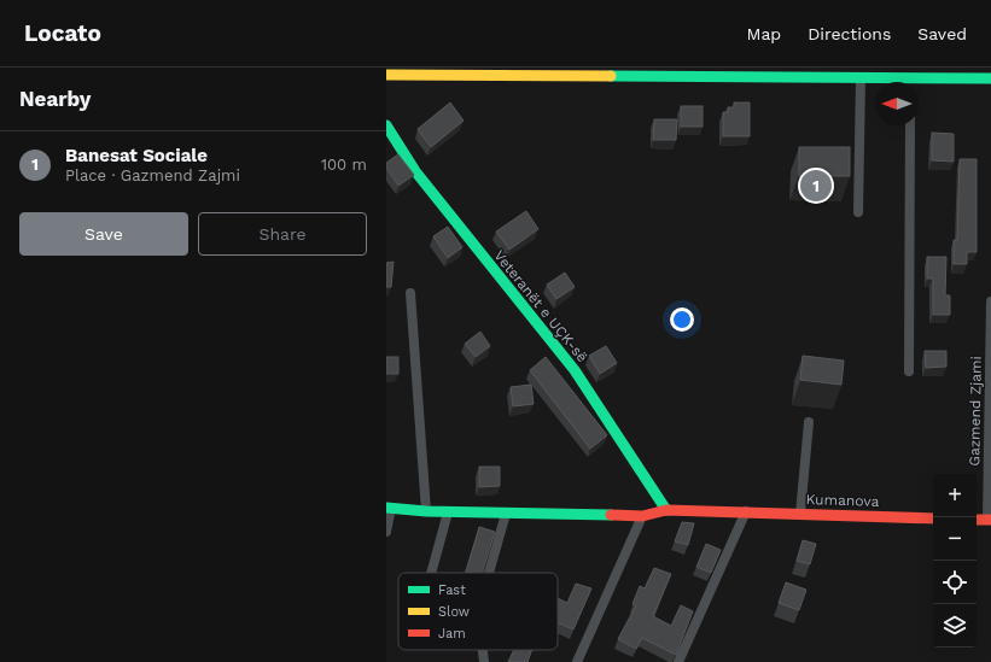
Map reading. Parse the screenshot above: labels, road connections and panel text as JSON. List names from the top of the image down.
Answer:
{
  "streets": {
    "street": ["Veteranët e UÇK-së", "Gazmend Zjami", "Kumanova"]
  },
  "crossings": [
    ["Veteranët e UÇK-së", "Kumanova"]
  ],
  "legend": ["Fast", "Slow", "Jam"],
  "north": "left",
  "page": {
    "header": "Locato",
    "nav": ["Map", "Directions", "Saved"],
    "heading": "Nearby",
    "list": [
      {
        "mark": "1",
        "name": "Banesat Sociale",
        "note": "Place · Gazmend Zajmi",
        "value": "100 m"
      }
    ],
    "pins": "1",
    "buttons": ["Save", "Share"],
    "map_buttons": ["+", "−"]
  }
}
